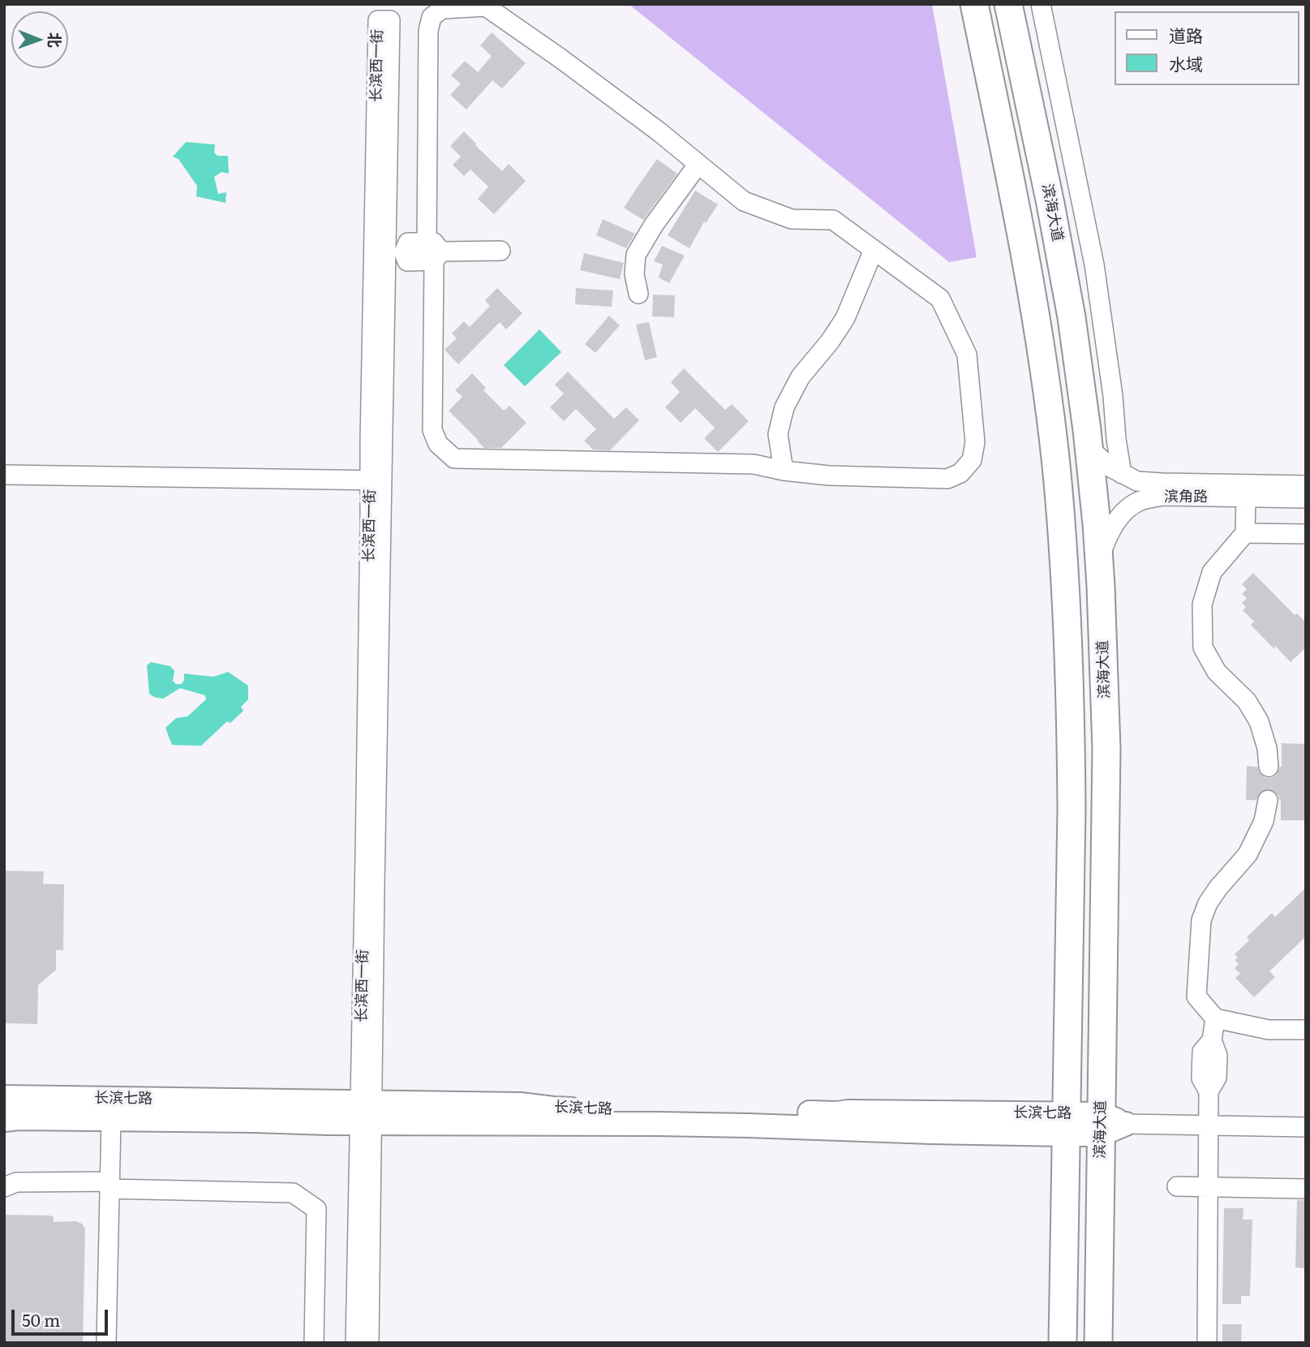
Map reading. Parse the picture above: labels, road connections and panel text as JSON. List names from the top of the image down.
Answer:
{
  "streets": {
    "highway": ["滨海大道"],
    "main road": ["长滨七路"],
    "street": ["长滨西一街", "滨角路"]
  },
  "crossings": [
    ["长滨西一街", "长滨七路"],
    ["滨海大道", "滨角路"],
    ["滨海大道", "长滨七路"]
  ],
  "legend": ["道路", "水域"],
  "scale_bar": "50 m",
  "north": "right"
}
